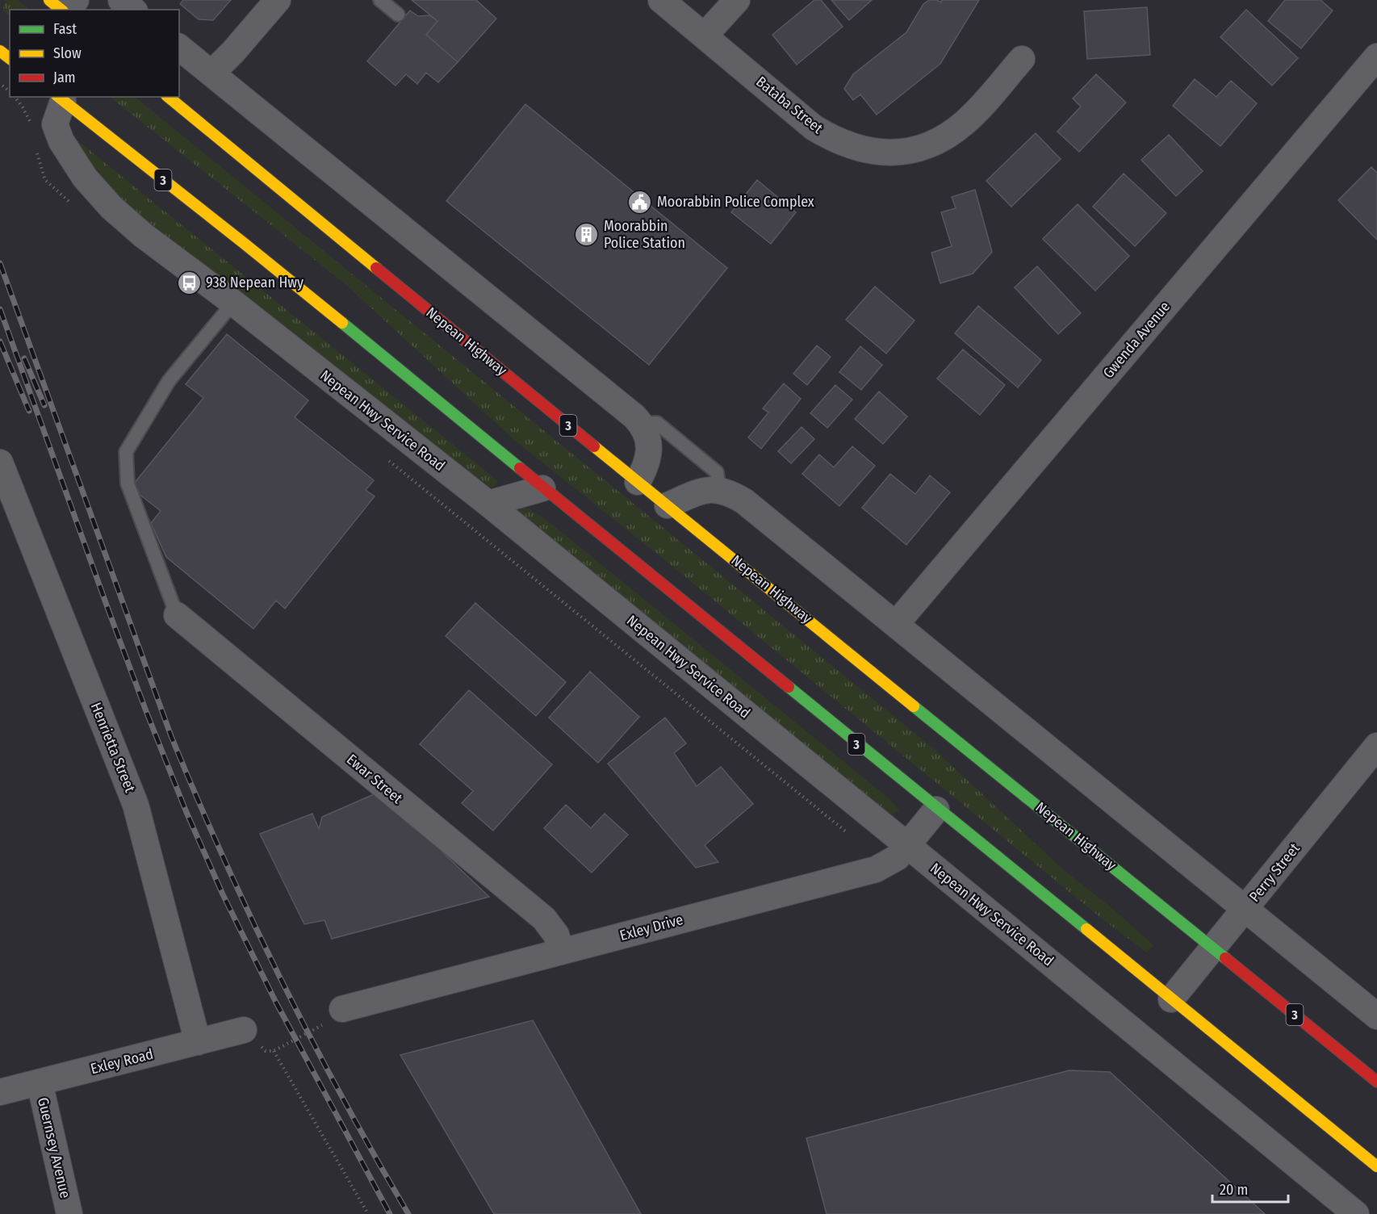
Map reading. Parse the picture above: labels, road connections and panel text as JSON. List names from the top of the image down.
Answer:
{
  "streets": {
    "highway": ["3", "Nepean Highway"],
    "street": [
      "Bataba Street",
      "Gwenda Avenue",
      "Nepean Hwy Service Road",
      "Henrietta Street",
      "Ewar Street",
      "Perry Street",
      "Exley Drive",
      "Exley Road",
      "Guernsey Avenue"
    ]
  },
  "crossings": [
    ["3", "Nepean Hwy Service Road"],
    ["3", "Perry Street"],
    ["3", "Exley Drive"],
    ["Nepean Highway", "Perry Street"],
    ["Nepean Hwy Service Road", "Exley Drive"],
    ["Henrietta Street", "Exley Road"],
    ["Ewar Street", "Exley Drive"],
    ["Exley Road", "Guernsey Avenue"]
  ],
  "places": {
    "public building": ["Moorabbin Police Complex"],
    "building": ["Moorabbin Police Station"],
    "bus stop": ["938 Nepean Hwy"]
  },
  "legend": ["Fast", "Slow", "Jam"],
  "scale_bar": "20 m"
}
